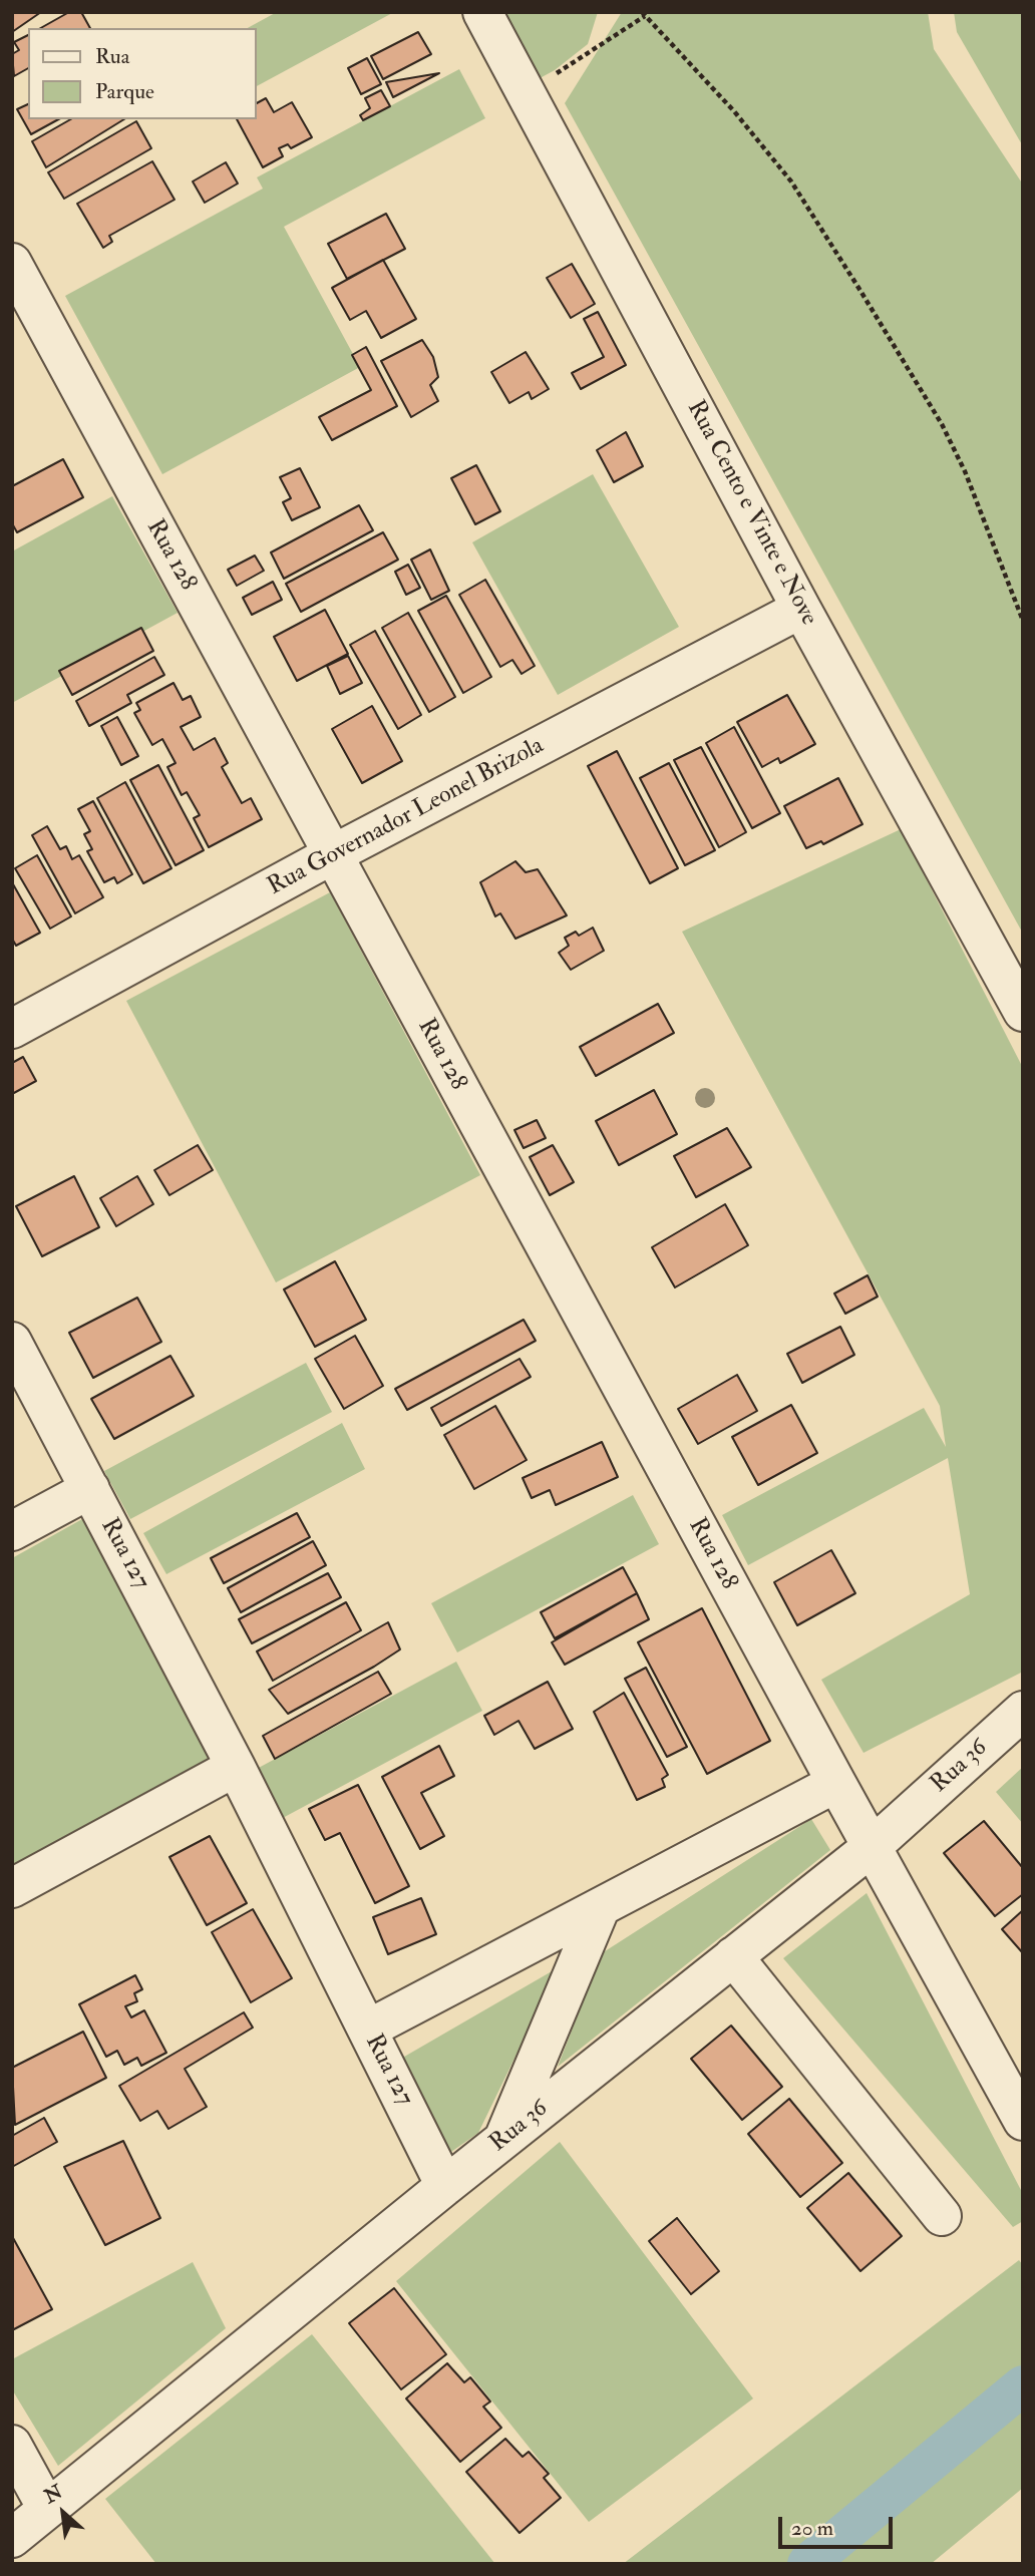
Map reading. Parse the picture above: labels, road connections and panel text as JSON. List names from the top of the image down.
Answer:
{
  "streets": {
    "street": [
      "Rua Cento e Vinte e Nove",
      "Rua 128",
      "Rua Governador Leonel Brizola",
      "Rua 127",
      "Rua 36"
    ]
  },
  "crossings": [
    ["Rua Cento e Vinte e Nove", "Rua Governador Leonel Brizola"],
    ["Rua 128", "Rua Governador Leonel Brizola"],
    ["Rua 128", "Rua 36"],
    ["Rua 127", "Rua 36"]
  ],
  "legend": ["Rua", "Parque"],
  "scale_bar": "20 m",
  "north": "top left"
}
